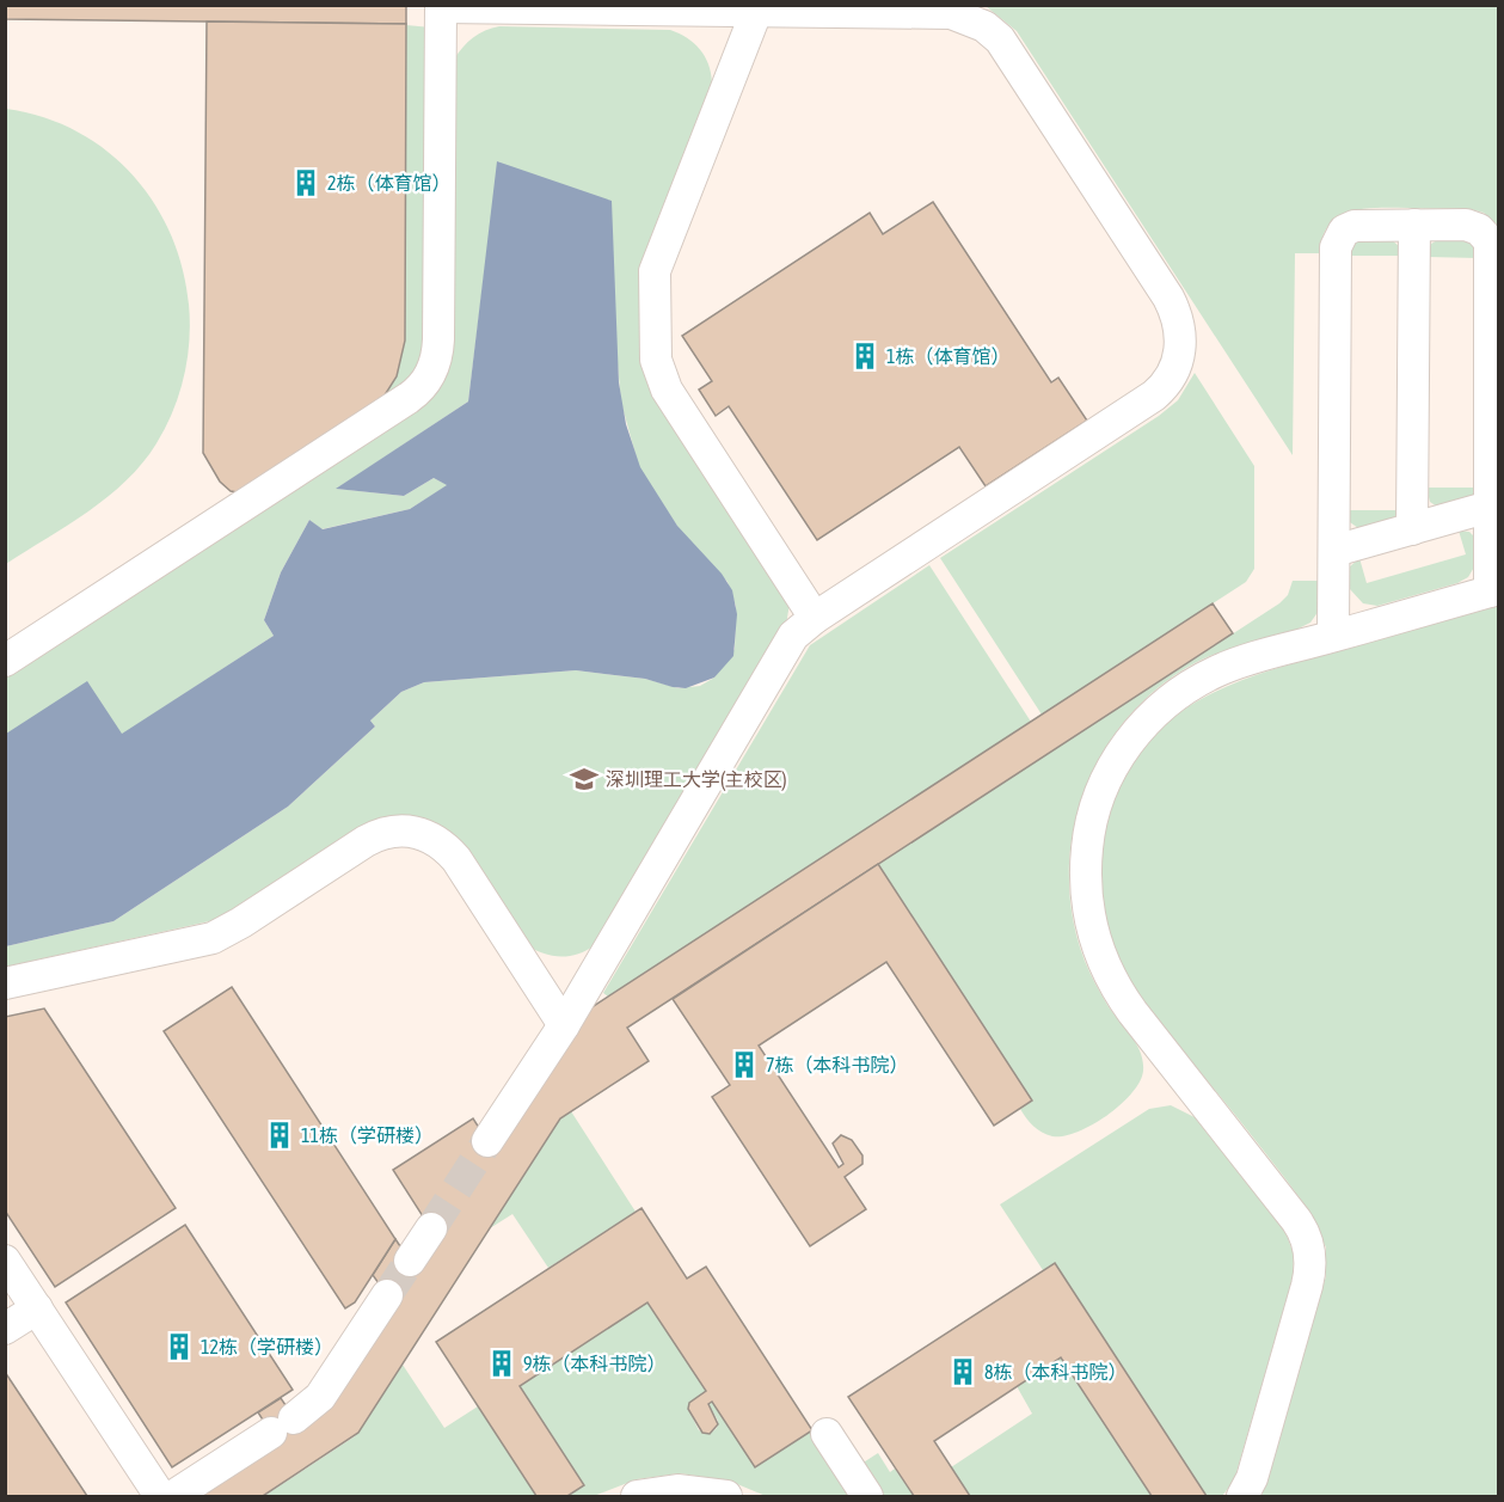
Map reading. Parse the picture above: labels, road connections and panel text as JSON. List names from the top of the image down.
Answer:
{
  "places": {
    "building": [
      "2栋（体育馆）",
      "1栋（体育馆）",
      "7栋（本科书院）",
      "11栋（学研楼）",
      "12栋（学研楼）",
      "9栋（本科书院）",
      "8栋（本科书院）"
    ],
    "school or university": ["深圳理工大学(主校区)"]
  }
}
